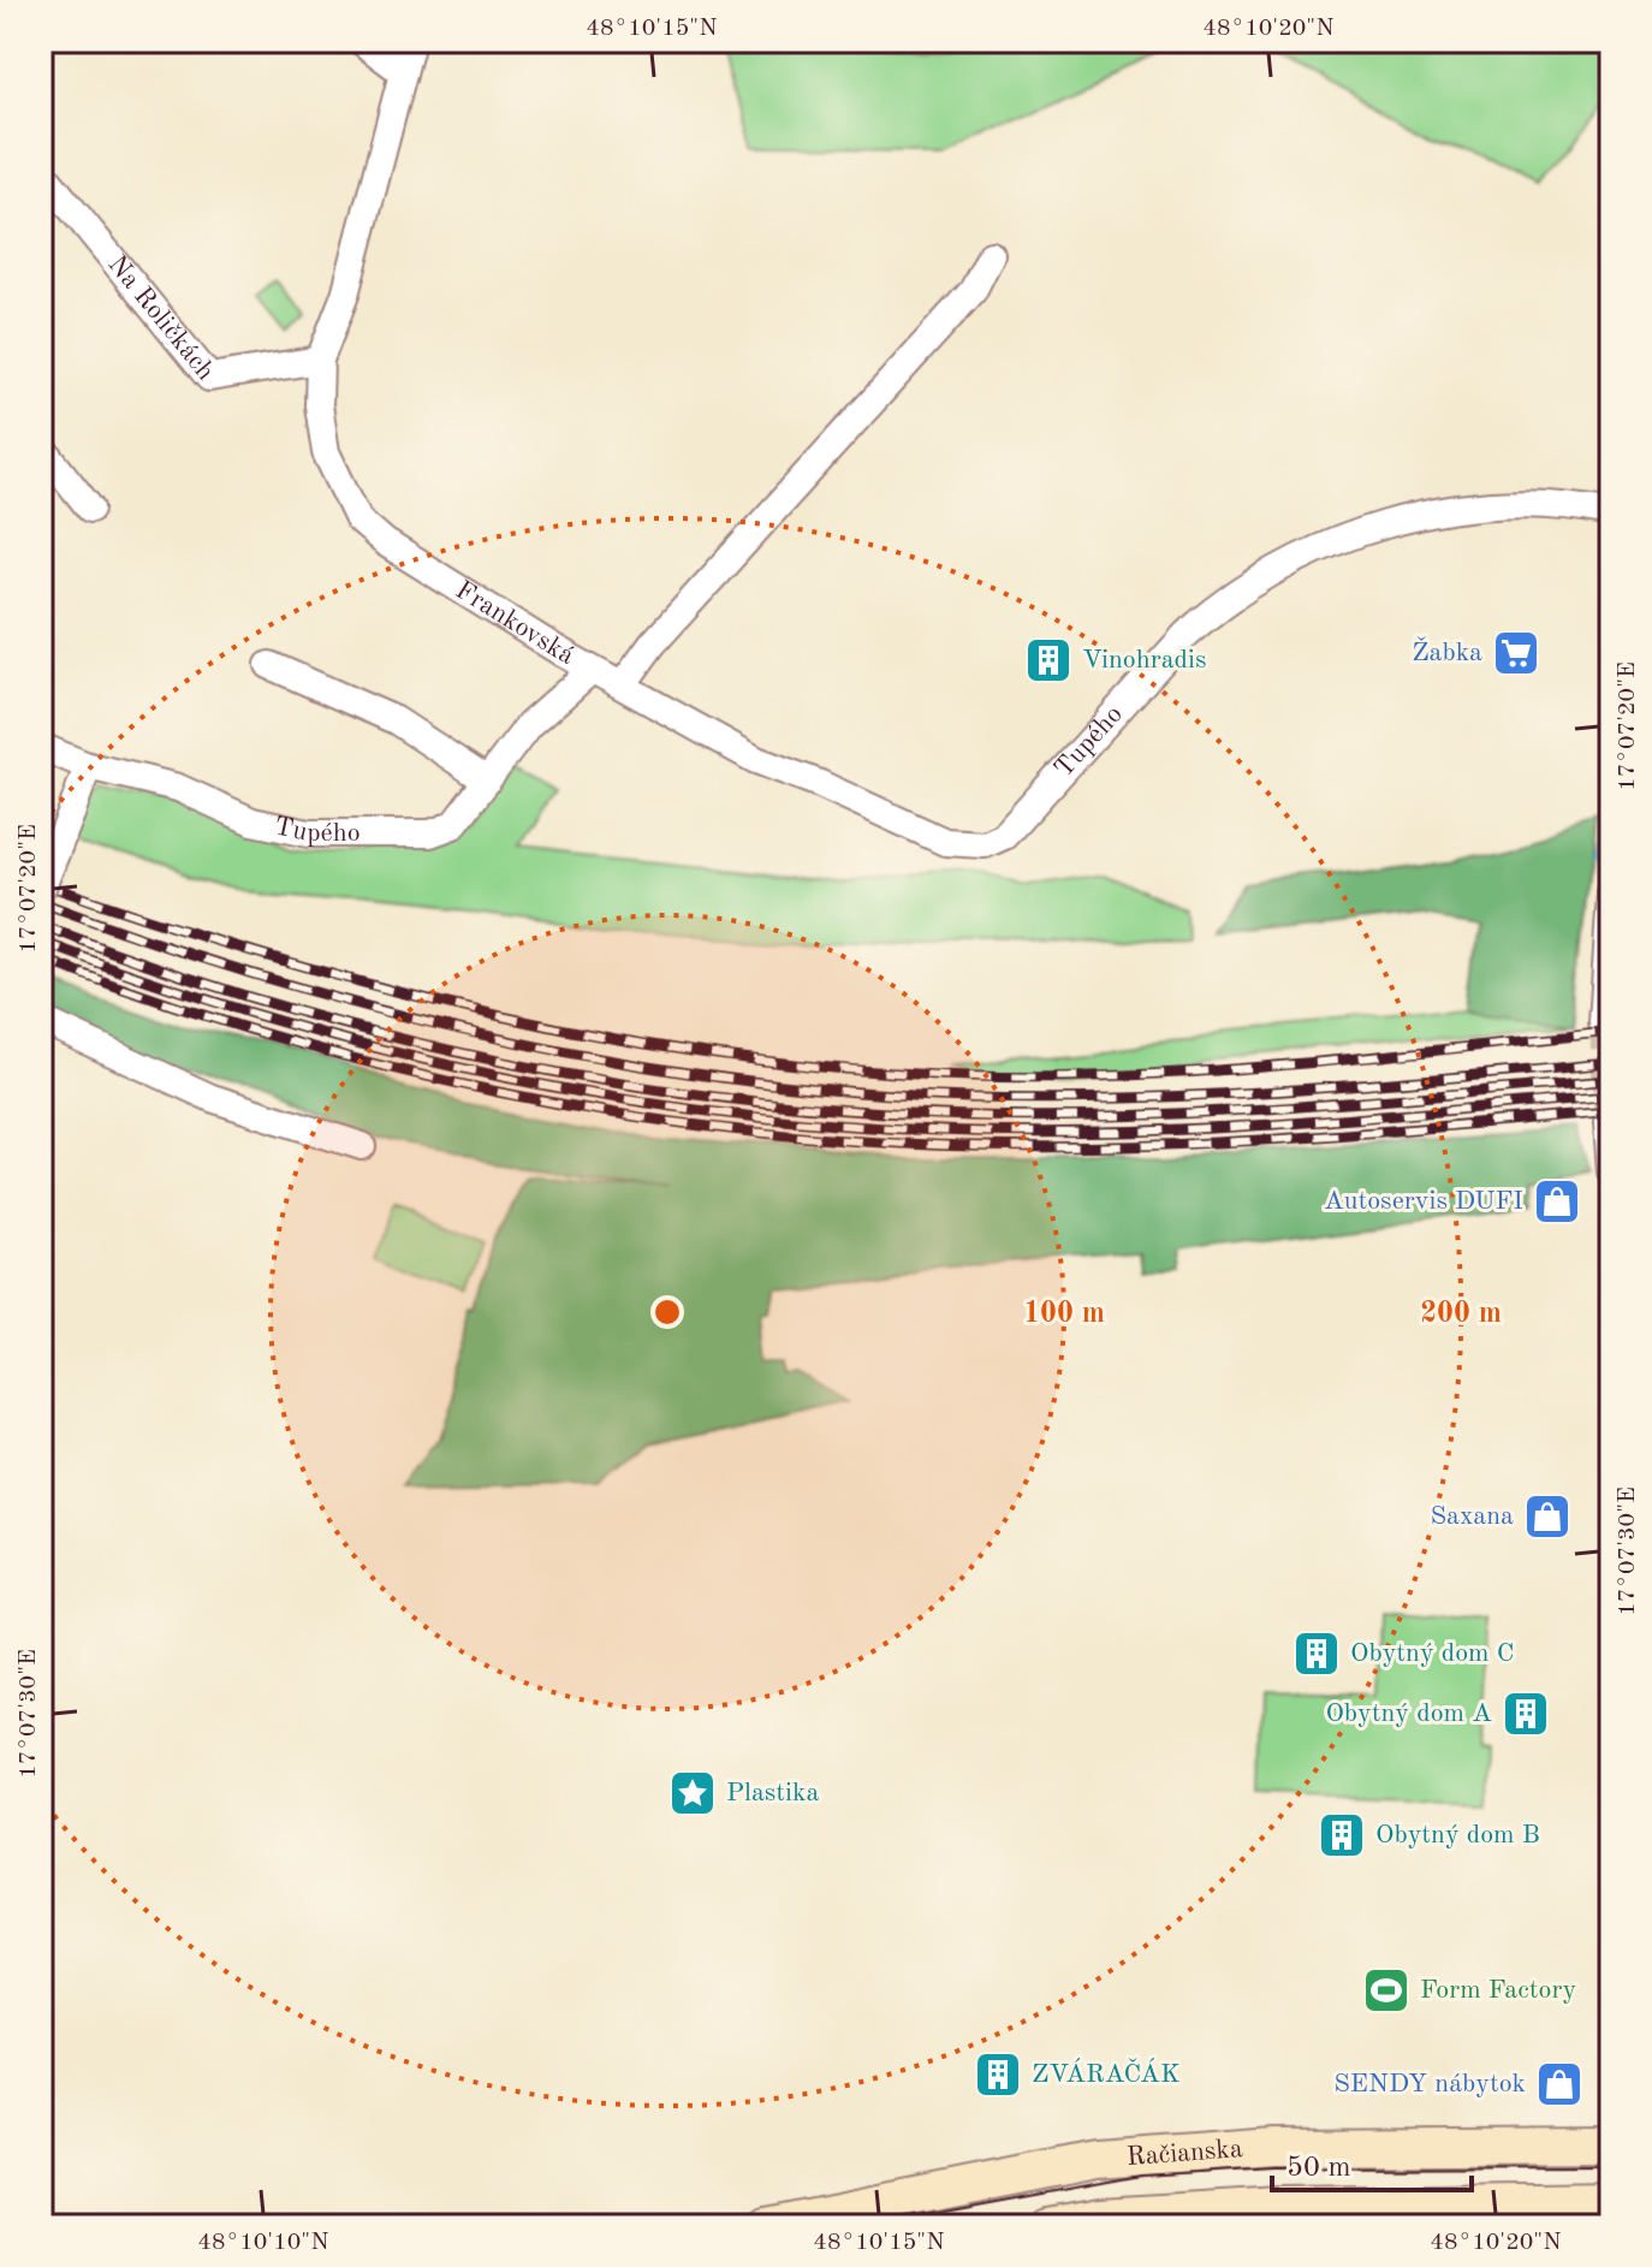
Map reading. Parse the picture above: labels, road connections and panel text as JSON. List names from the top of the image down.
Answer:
{
  "streets": {
    "main road": ["Račianska"],
    "street": ["Na Roličkách", "Frankovská", "Tupého"]
  },
  "crossings": [
    ["Na Roličkách", "Frankovská"],
    ["Frankovská", "Tupého"]
  ],
  "places": {
    "supermarket": ["Žabka"],
    "building": [
      "Vinohradis",
      "Obytný dom C",
      "Obytný dom A",
      "Obytný dom B",
      "ZVÁRAČÁK"
    ],
    "shop": ["Autoservis DUFI", "Saxana", "SENDY nábytok"],
    "place": ["Plastika"],
    "sports": ["Form Factory"]
  },
  "scale_bar": "50 m",
  "coordinates": [
    "48°10'15\"N",
    "48°10'20\"N",
    "17°07'20\"E",
    "17°07'30\"E",
    "48°10'10\"N"
  ],
  "rings": ["100 m", "200 m"]
}
